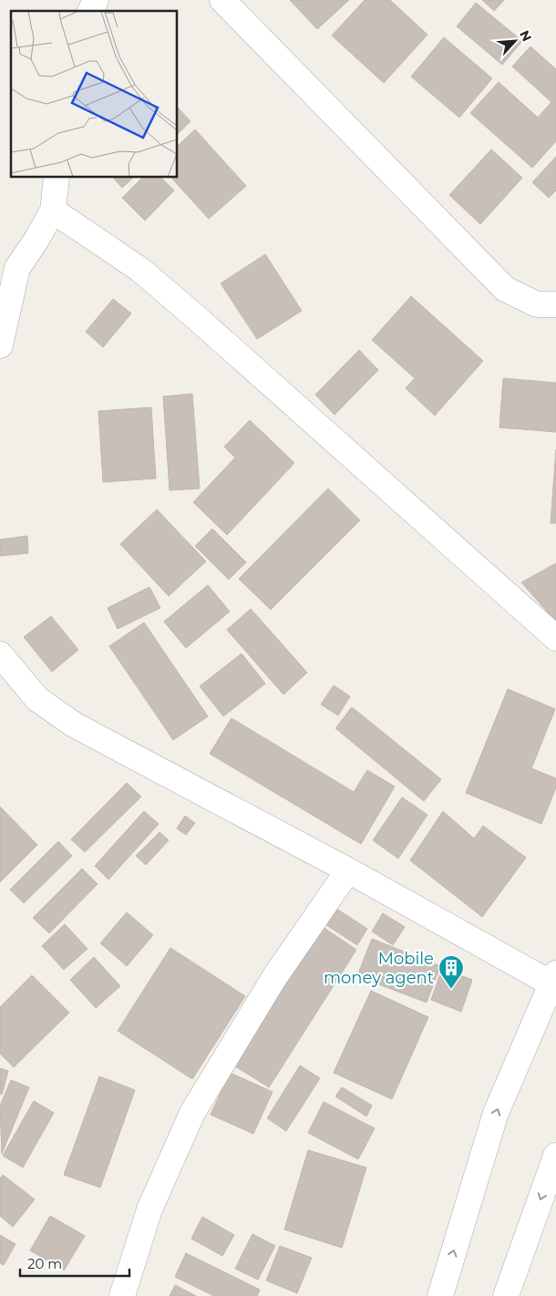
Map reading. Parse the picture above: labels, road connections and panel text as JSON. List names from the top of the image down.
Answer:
{
  "places": {
    "building": ["Mobile money agent"]
  },
  "scale_bar": "20 m",
  "north": "top right"
}
